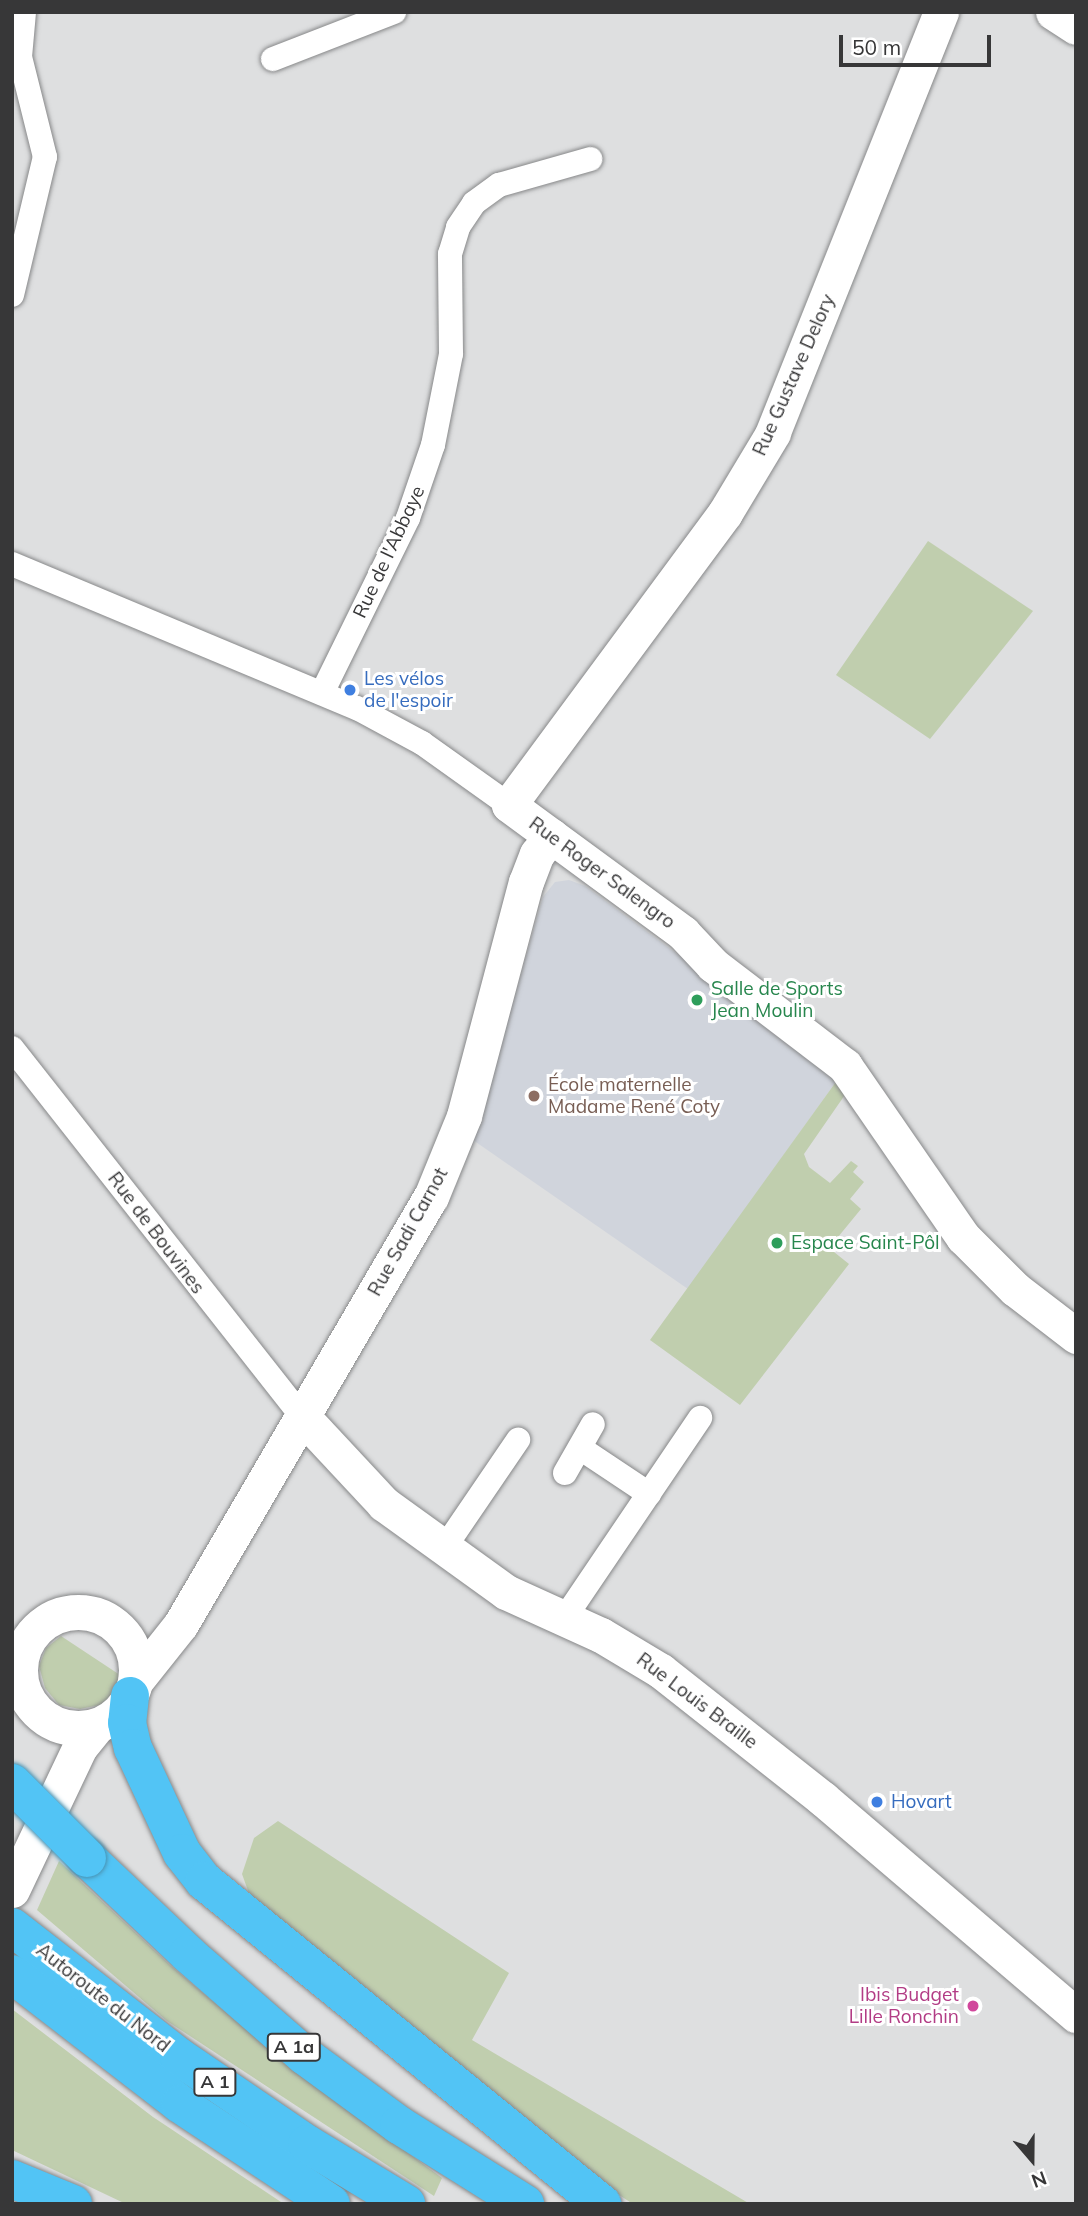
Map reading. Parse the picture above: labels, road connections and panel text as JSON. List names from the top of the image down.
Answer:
{
  "streets": {
    "highway": ["Autoroute du Nord", "A 1a", "A 1"],
    "street": [
      "Rue Gustave Delory",
      "Rue de l'Abbaye",
      "Rue Roger Salengro",
      "Rue Sadi Carnot",
      "Rue de Bouvines",
      "Rue Louis Braille"
    ]
  },
  "crossings": [
    ["Rue Gustave Delory", "Rue Roger Salengro"],
    ["Rue de l'Abbaye", "Rue Roger Salengro"],
    ["Rue Roger Salengro", "Rue Sadi Carnot"],
    ["Rue Sadi Carnot", "Rue de Bouvines"],
    ["Rue Sadi Carnot", "Rue Louis Braille"],
    ["Rue de Bouvines", "Rue Louis Braille"]
  ],
  "places": [
    "Les vélos de l'espoir",
    "Salle de Sports Jean Moulin",
    "École maternelle Madame René Coty",
    "Espace Saint-Pôl",
    "Hovart",
    "Ibis Budget Lille Ronchin"
  ],
  "scale_bar": "50 m",
  "north": "bottom"
}
